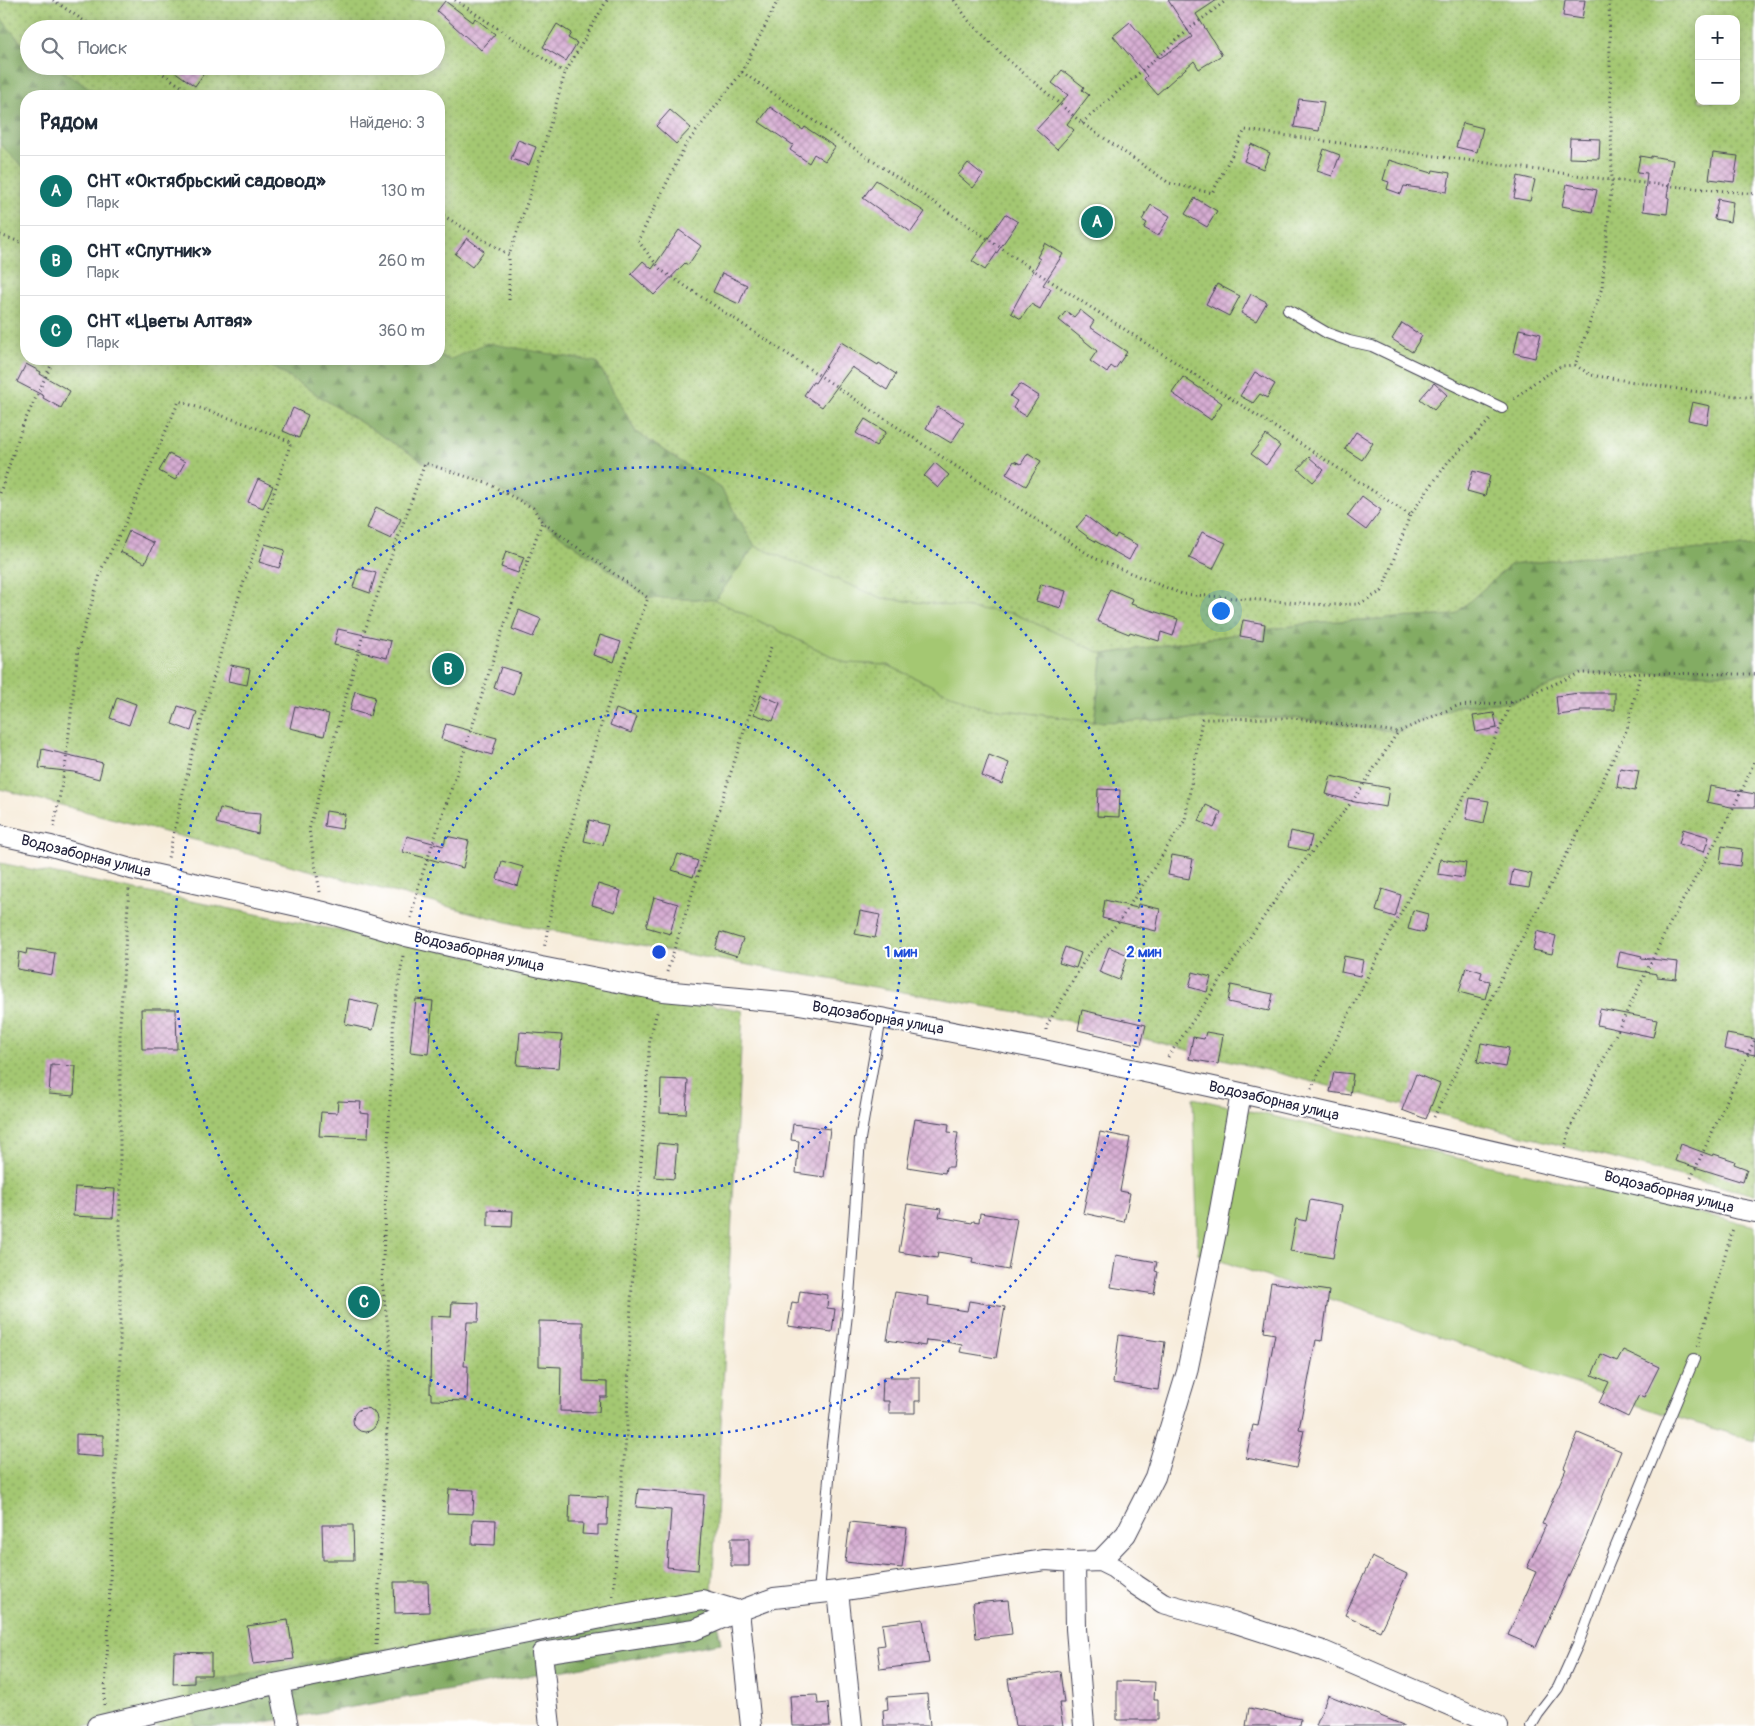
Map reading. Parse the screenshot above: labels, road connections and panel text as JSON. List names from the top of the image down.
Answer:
{
  "streets": {
    "street": ["Водозаборная улица"]
  },
  "page": {
    "map_buttons": ["+", "−"],
    "search": "Поиск",
    "heading": ["Рядом", "Найдено: 3"],
    "list": [
      {
        "mark": "A",
        "name": "СНТ «Октябрьский садовод»",
        "note": "Парк",
        "value": "130 m"
      },
      {
        "mark": "B",
        "name": "СНТ «Спутник»",
        "note": "Парк",
        "value": "260 m"
      },
      {
        "mark": "C",
        "name": "СНТ «Цветы Алтая»",
        "note": "Парк",
        "value": "360 m"
      }
    ],
    "pins": ["A", "B", "C"]
  },
  "rings": ["1 мин", "2 мин"]
}
